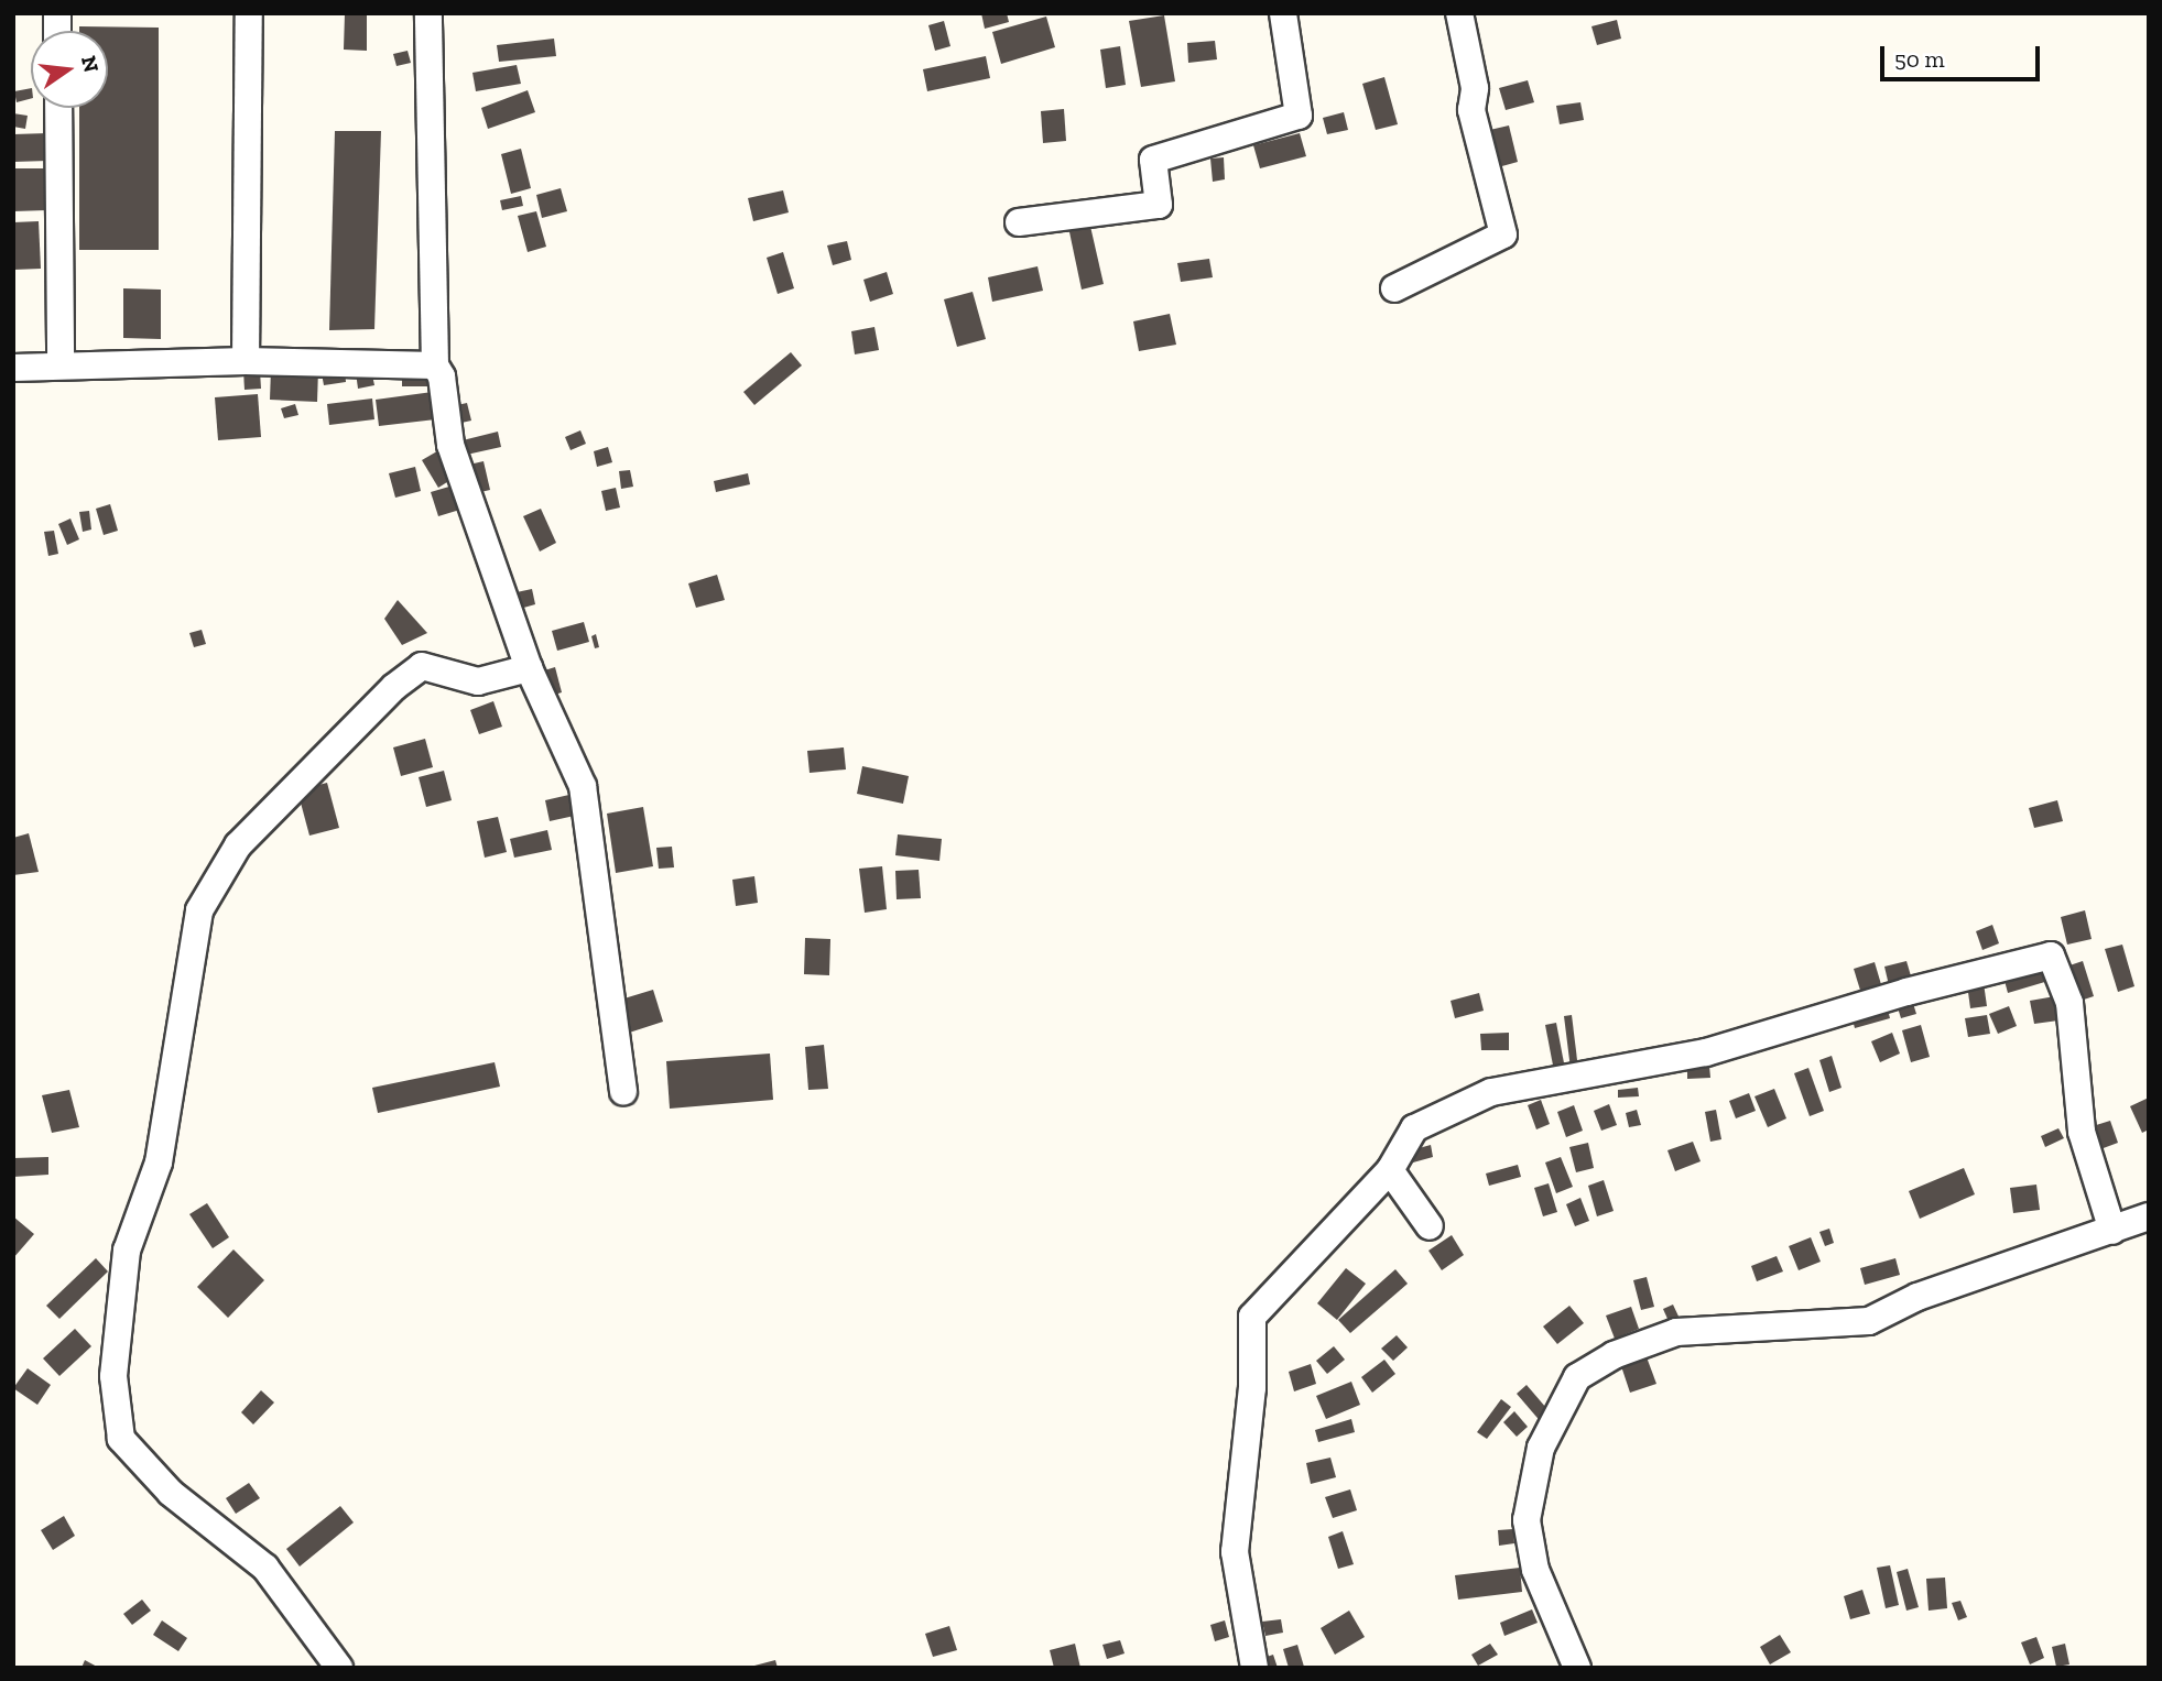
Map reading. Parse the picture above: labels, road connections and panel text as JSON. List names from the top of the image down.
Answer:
{
  "scale_bar": "50 m",
  "north": "right"
}
